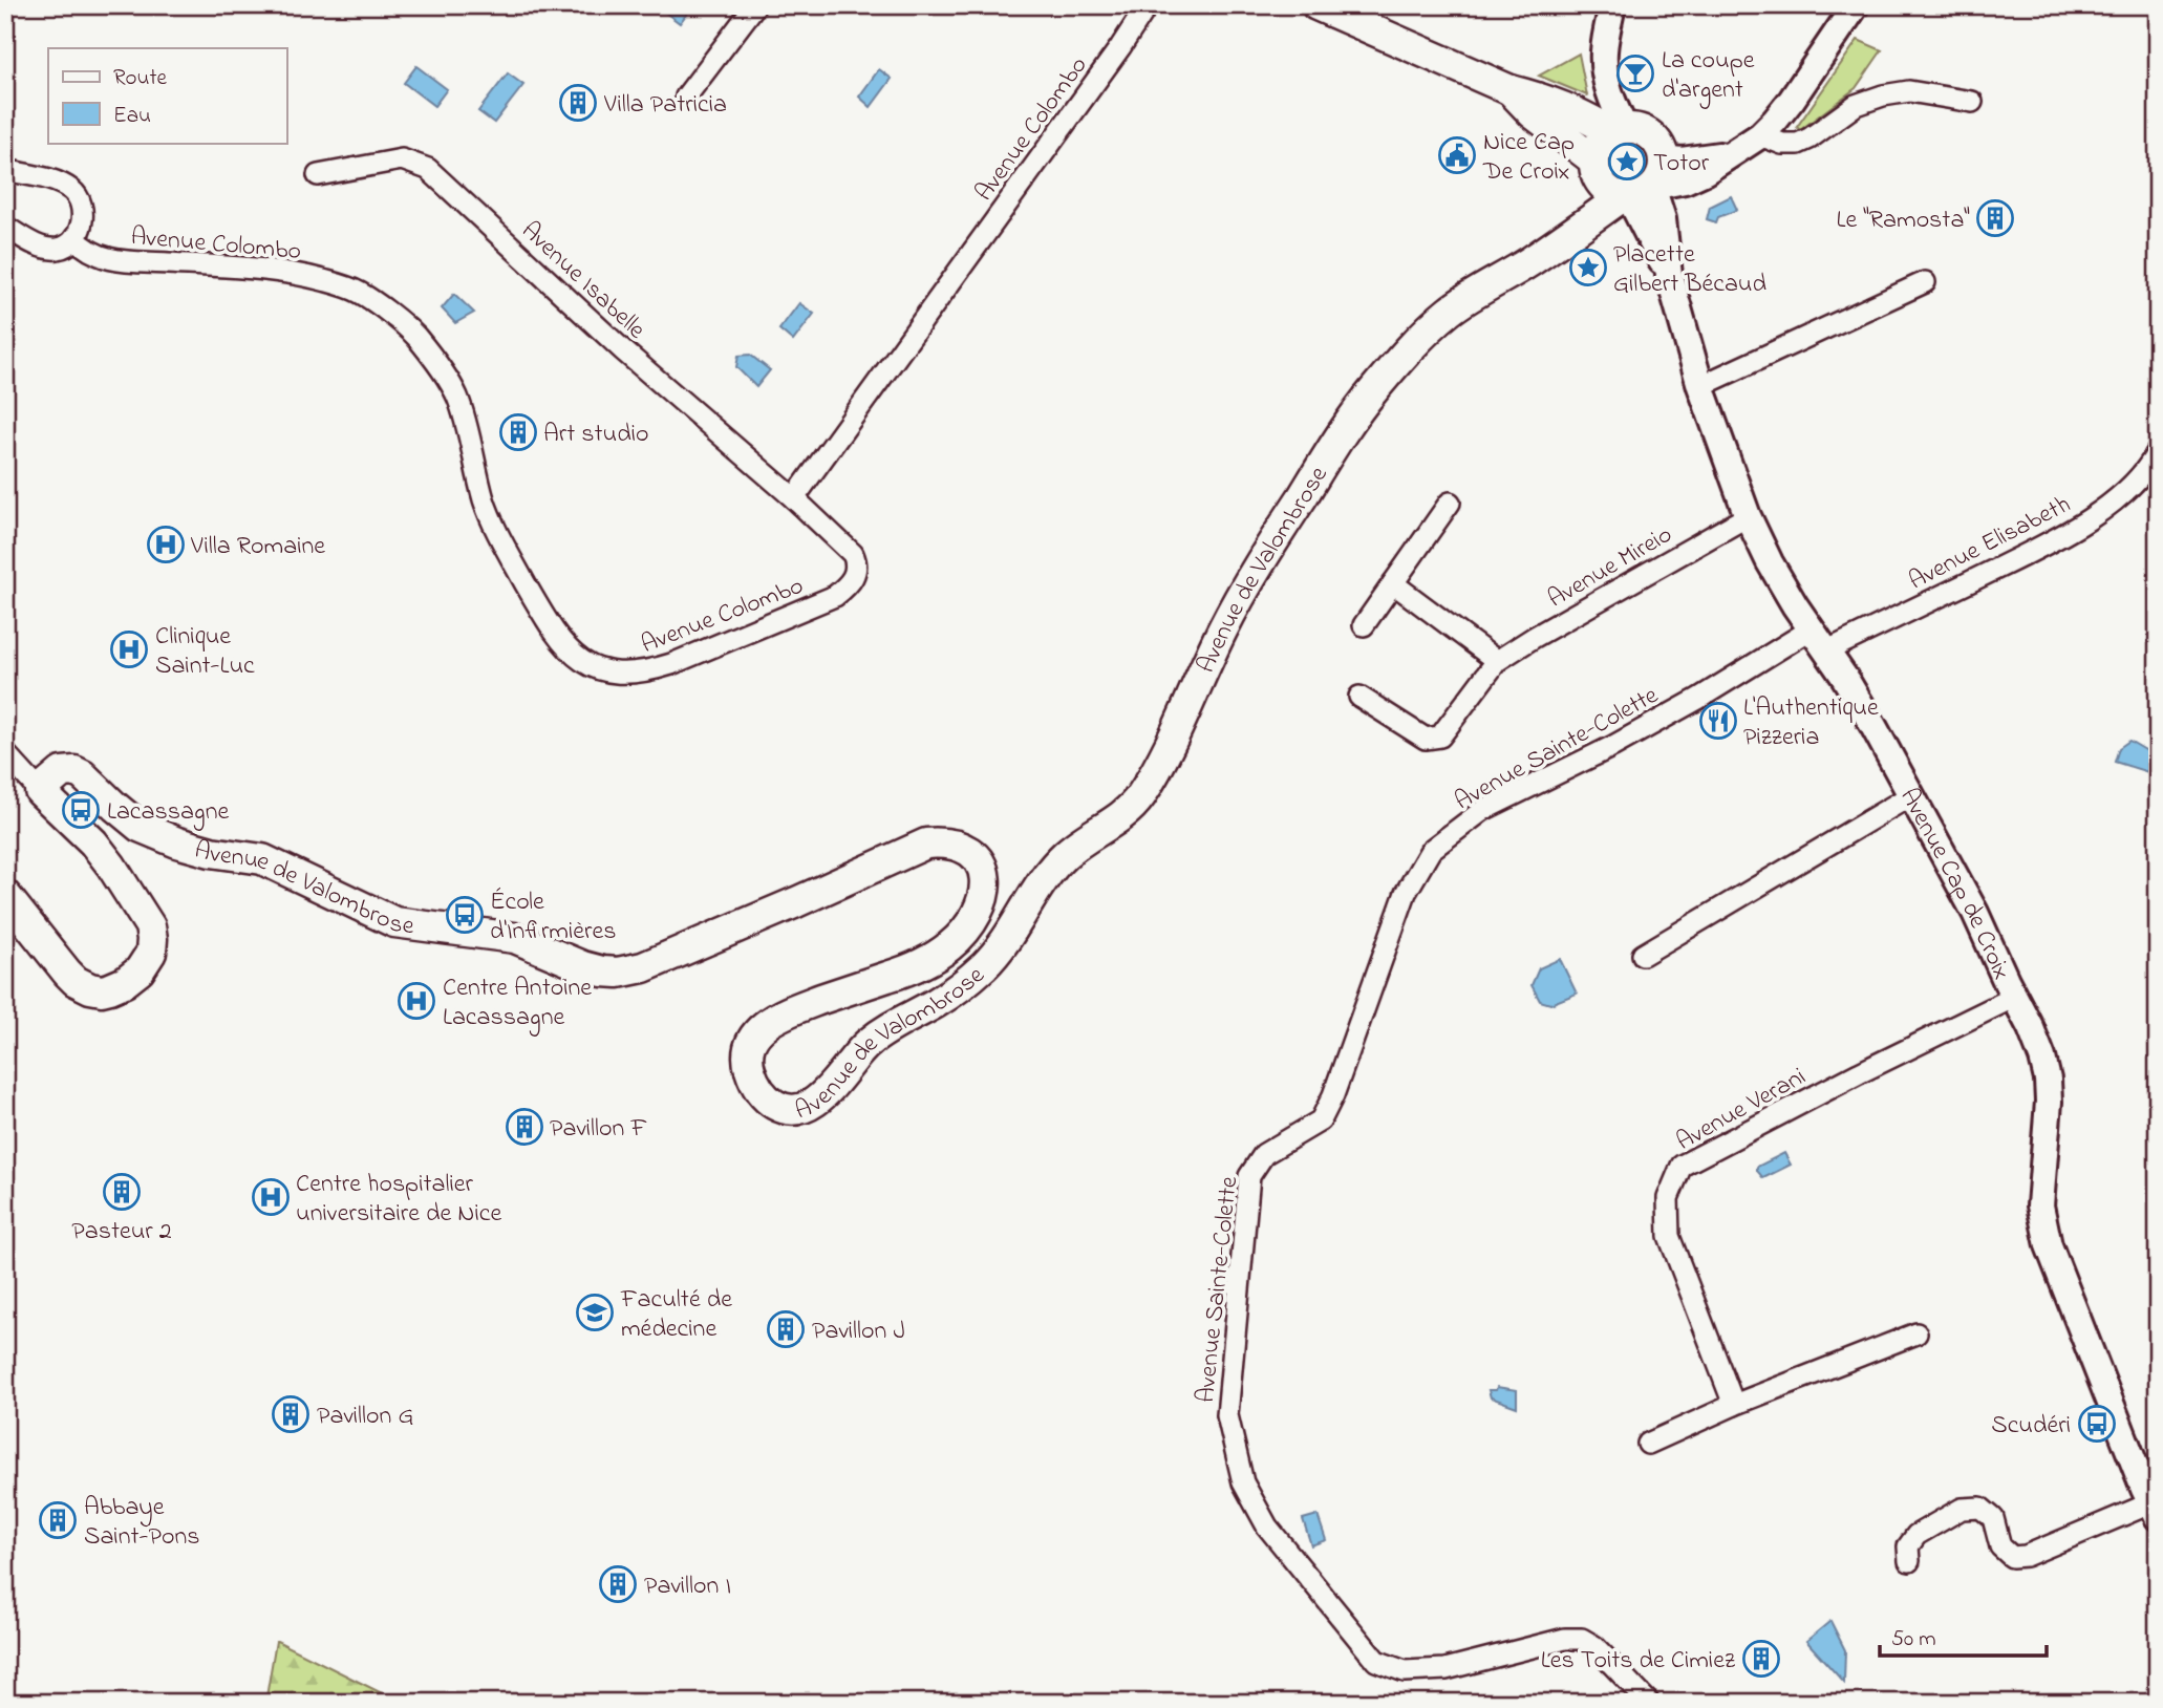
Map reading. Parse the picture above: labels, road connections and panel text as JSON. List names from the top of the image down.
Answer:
{
  "streets": {
    "main road": ["Avenue de Valombrose"],
    "street": [
      "Avenue Colombo",
      "Avenue Isabelle",
      "Avenue Elisabeth",
      "Avenue Mireio",
      "Avenue Sainte-Colette",
      "Avenue Cap de Croix",
      "Avenue Verani"
    ]
  },
  "crossings": [
    ["Avenue Colombo", "Avenue Isabelle"],
    ["Avenue Elisabeth", "Avenue Cap de Croix"],
    ["Avenue Mireio", "Avenue Cap de Croix"],
    ["Avenue de Valombrose", "Avenue Cap de Croix"],
    ["Avenue Sainte-Colette", "Avenue Cap de Croix"],
    ["Avenue Cap de Croix", "Avenue Verani"]
  ],
  "places": {
    "bar": ["La coupe d'argent"],
    "building": [
      "Villa Patricia",
      "Le \"Ramosta\"",
      "Art studio",
      "Pavillon F",
      "Pasteur 2",
      "Pavillon J",
      "Pavillon G",
      "Abbaye Saint-Pons",
      "Pavillon I",
      "Les Toits de Cimiez"
    ],
    "public building": ["Nice Cap De Croix"],
    "place": ["Totor", "Placette Gilbert Bécaud"],
    "hospital": [
      "Villa Romaine",
      "Clinique Saint-Luc",
      "Centre Antoine Lacassagne",
      "Centre hospitalier universitaire de Nice"
    ],
    "restaurant": ["L'Authentique Pizzeria"],
    "bus stop": ["Lacassagne", "École d'Infirmières", "Scudéri"],
    "school or university": ["Faculté de médecine"]
  },
  "legend": ["Route", "Eau"],
  "scale_bar": "50 m"
}
